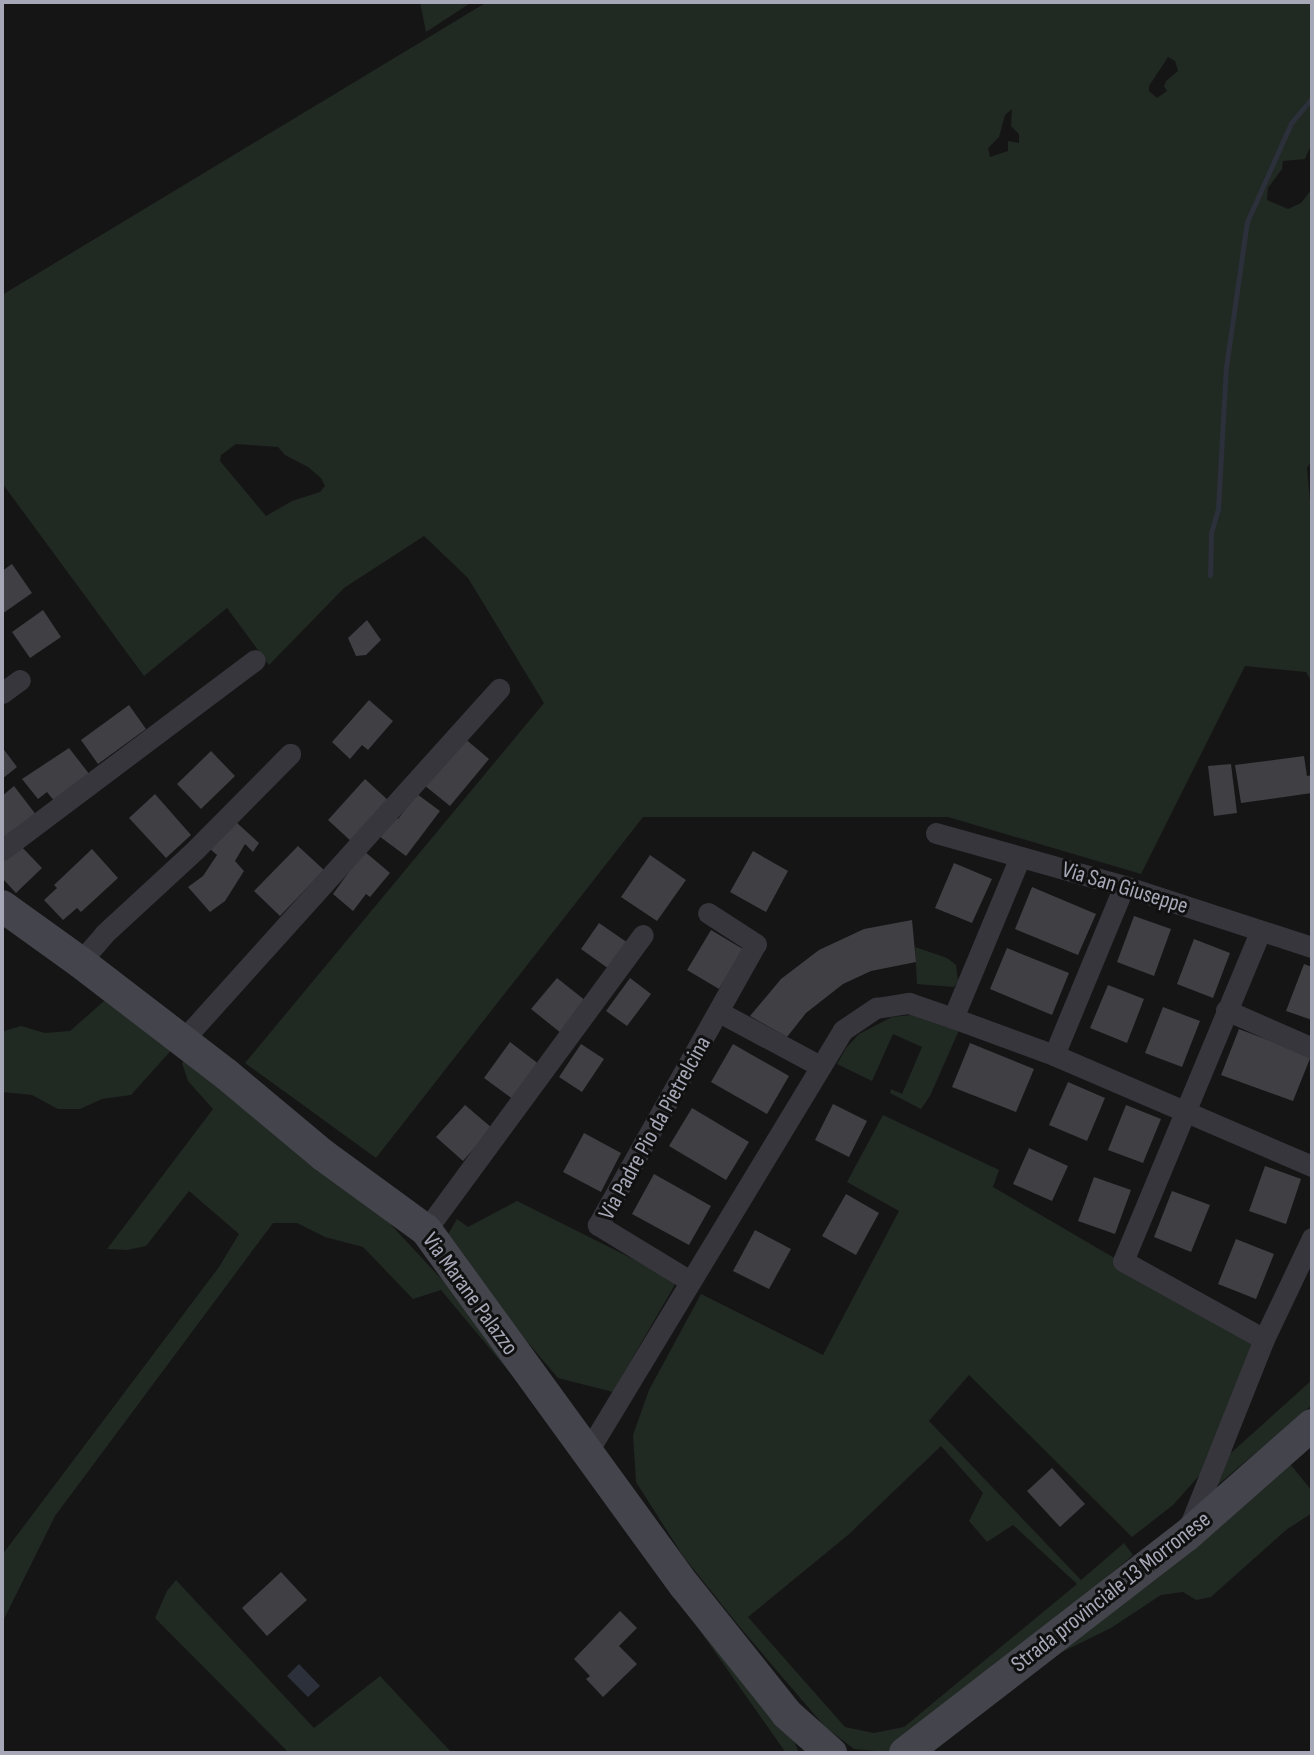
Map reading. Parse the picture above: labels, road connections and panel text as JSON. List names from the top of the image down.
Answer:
{
  "streets": {
    "main road": ["Via Marane Palazzo", "Strada provinciale 13 Morronese"],
    "street": ["Via San Giuseppe", "Via Padre Pio da Pietrelcina"]
  }
}
